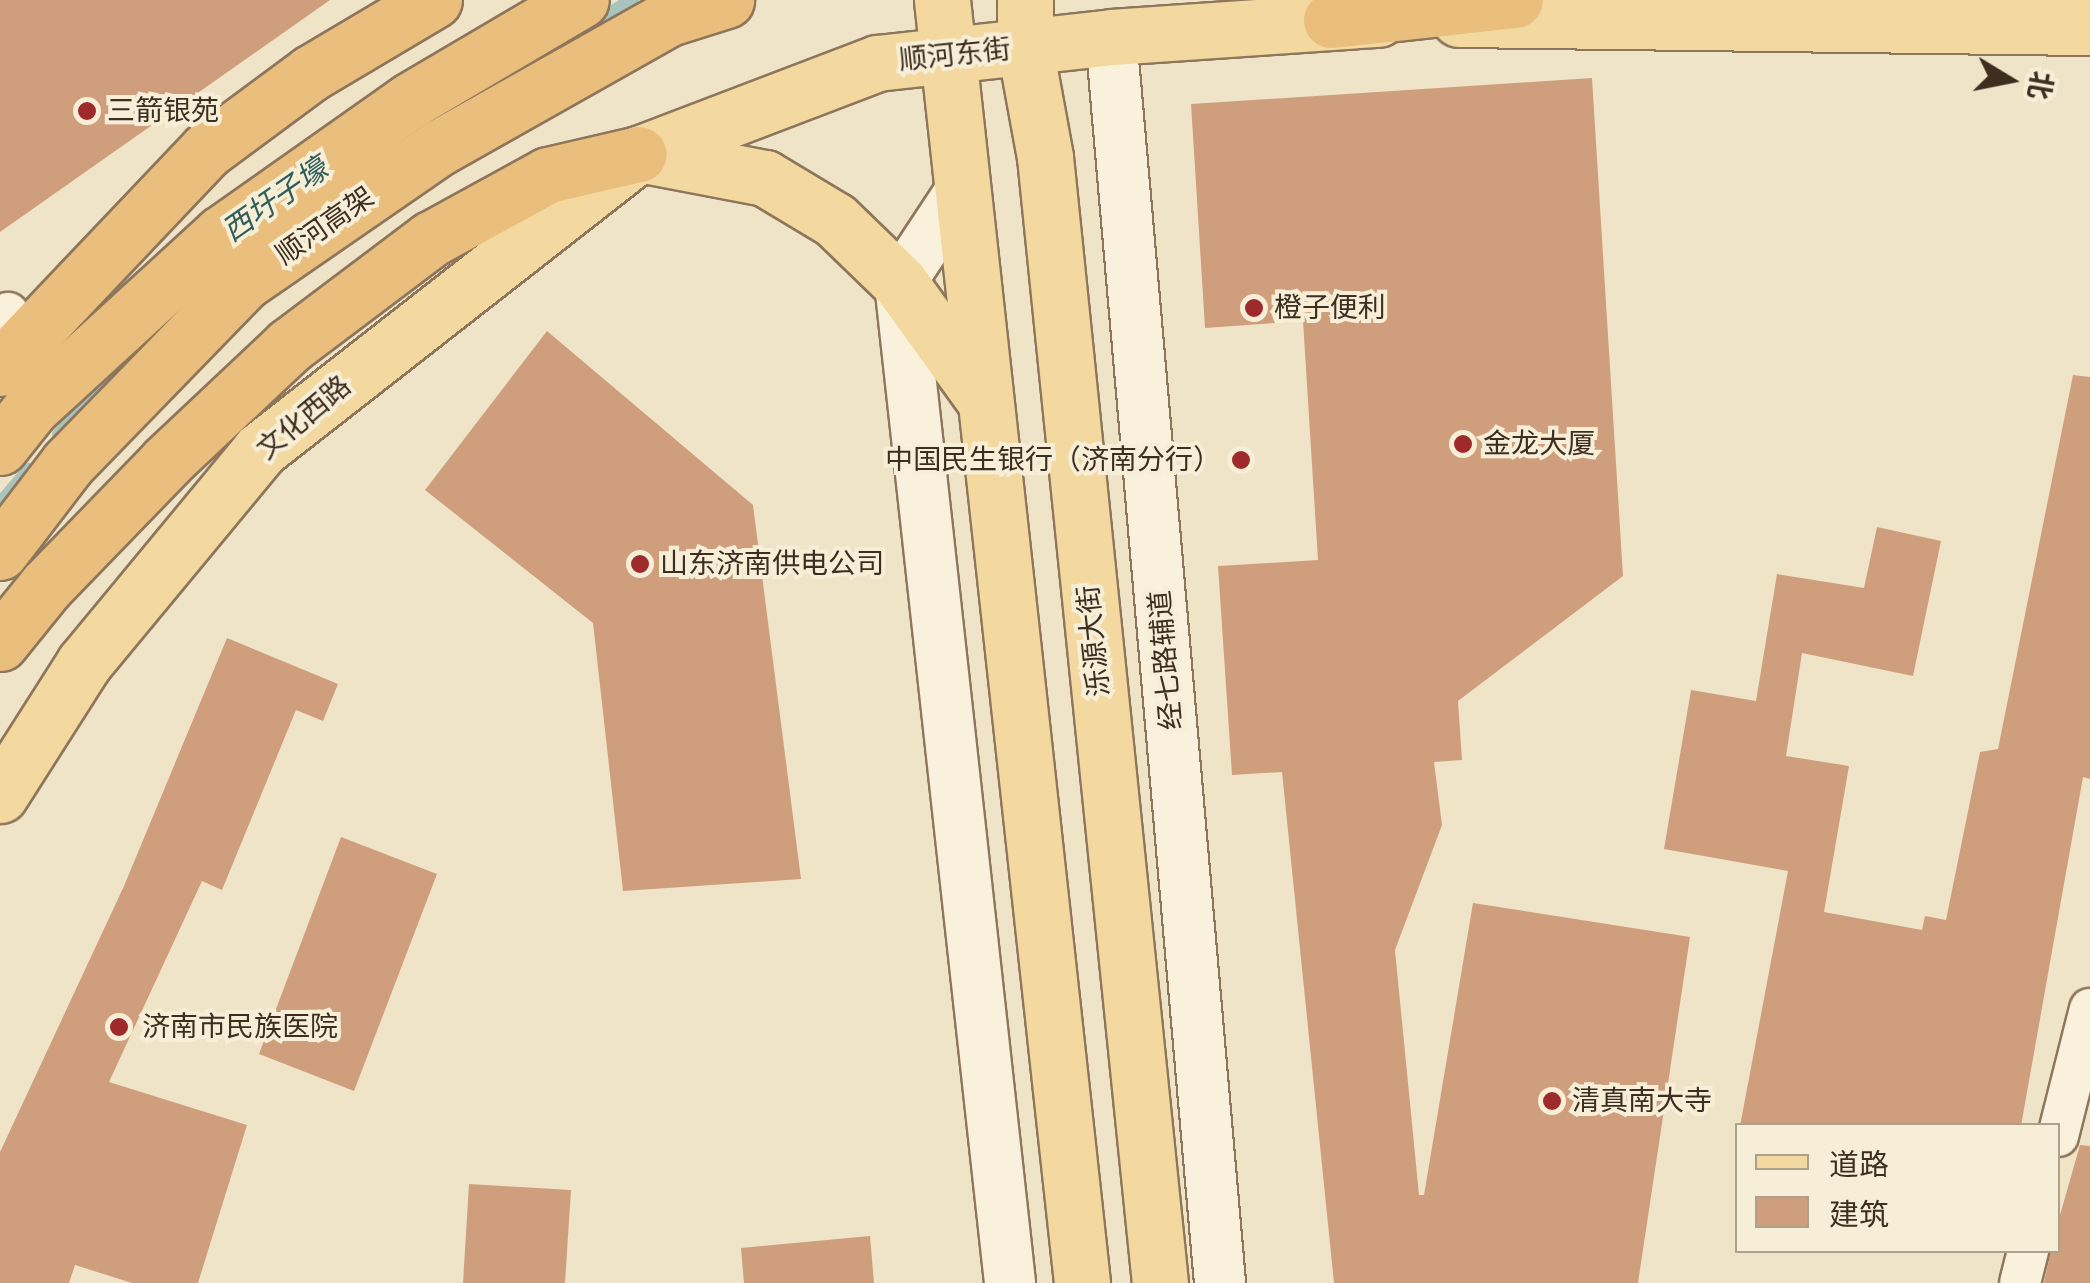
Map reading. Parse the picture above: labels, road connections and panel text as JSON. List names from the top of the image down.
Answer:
{
  "streets": {
    "highway": ["顺河高架"],
    "main road": ["顺河东街", "文化西路", "泺源大街"],
    "street": ["经七路辅道"]
  },
  "crossings": [
    ["顺河东街", "文化西路"],
    ["顺河东街", "泺源大街"],
    ["顺河东街", "经七路辅道"]
  ],
  "water": ["西圩子壕"],
  "places": [
    "三箭银苑",
    "橙子便利",
    "金龙大厦",
    "中国民生银行（济南分行）",
    "山东济南供电公司",
    "济南市民族医院",
    "清真南大寺"
  ],
  "legend": ["道路", "建筑"],
  "north": "right"
}
